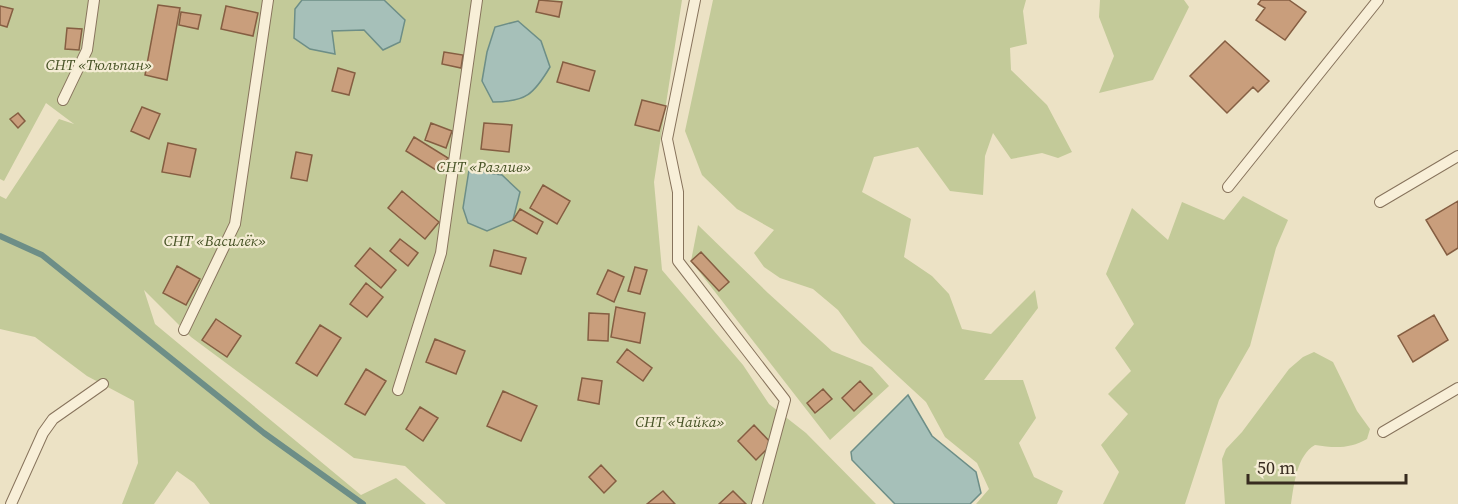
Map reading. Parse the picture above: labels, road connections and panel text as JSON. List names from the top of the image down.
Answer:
{
  "parks": [
    "СНТ «Тюльпан»",
    "СНТ «Разлив»",
    "СНТ «Василёк»",
    "СНТ «Чайка»"
  ],
  "scale_bar": "50 m"
}
